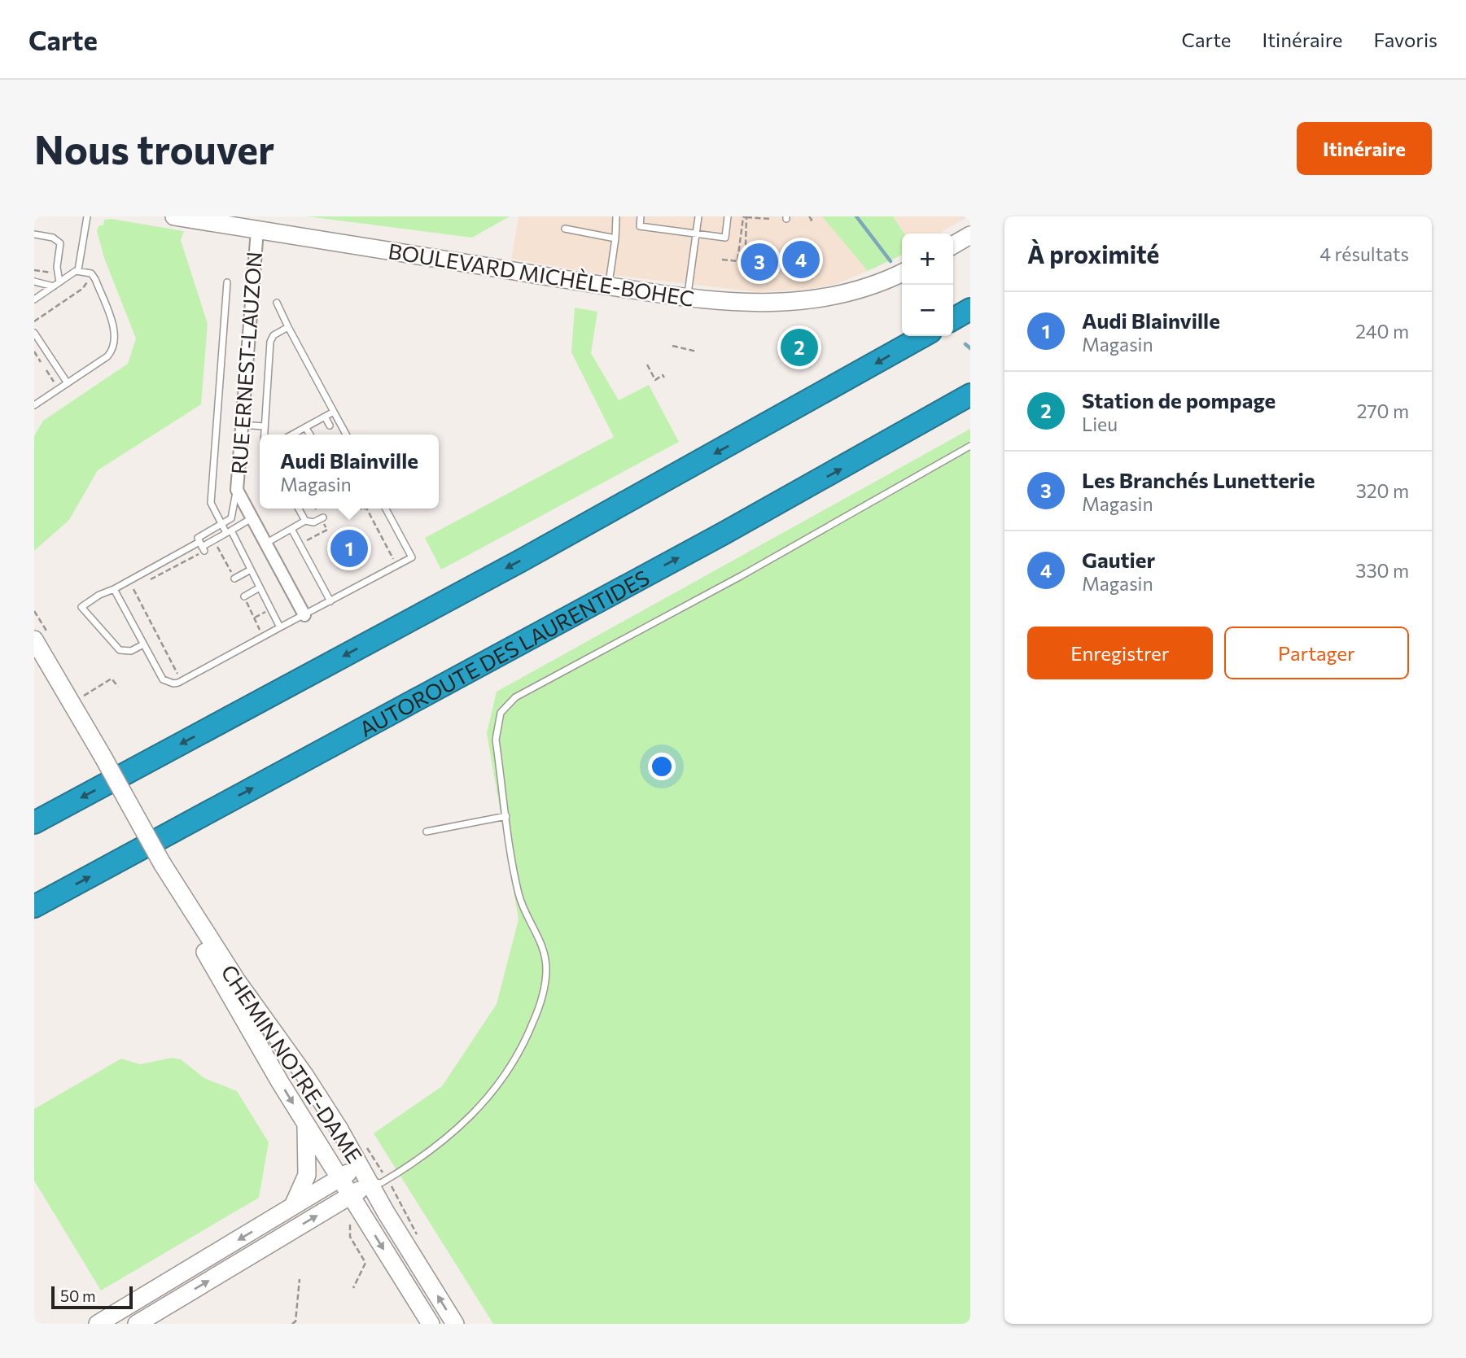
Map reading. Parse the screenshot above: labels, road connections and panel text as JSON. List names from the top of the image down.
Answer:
{
  "streets": {
    "highway": ["AUTOROUTE DES LAURENTIDES"],
    "street": ["BOULEVARD MICHÈLE-BOHEC", "RUE ERNEST-LAUZON", "CHEMIN NOTRE-DAME"]
  },
  "crossings": [
    ["BOULEVARD MICHÈLE-BOHEC", "RUE ERNEST-LAUZON"]
  ],
  "scale_bar": "50 m",
  "page": {
    "header": "Carte",
    "nav": ["Carte", "Itinéraire", "Favoris"],
    "buttons": [
      "Itinéraire",
      ["Enregistrer", "Partager"]
    ],
    "title": "Nous trouver",
    "heading": ["À proximité", "4 résultats"],
    "map_buttons": ["+", "−"],
    "pins": [
      "4",
      "3",
      "2",
      "1"
    ],
    "list": [
      {
        "mark": "1",
        "name": "Audi Blainville",
        "note": "Magasin",
        "value": "240 m"
      },
      {
        "mark": "2",
        "name": "Station de pompage",
        "note": "Lieu",
        "value": "270 m"
      },
      {
        "mark": "3",
        "name": "Les Branchés Lunetterie",
        "note": "Magasin",
        "value": "320 m"
      },
      {
        "mark": "4",
        "name": "Gautier",
        "note": "Magasin",
        "value": "330 m"
      }
    ],
    "popup": ["Audi Blainville", "Magasin"],
    "scale": "50 m"
  }
}
